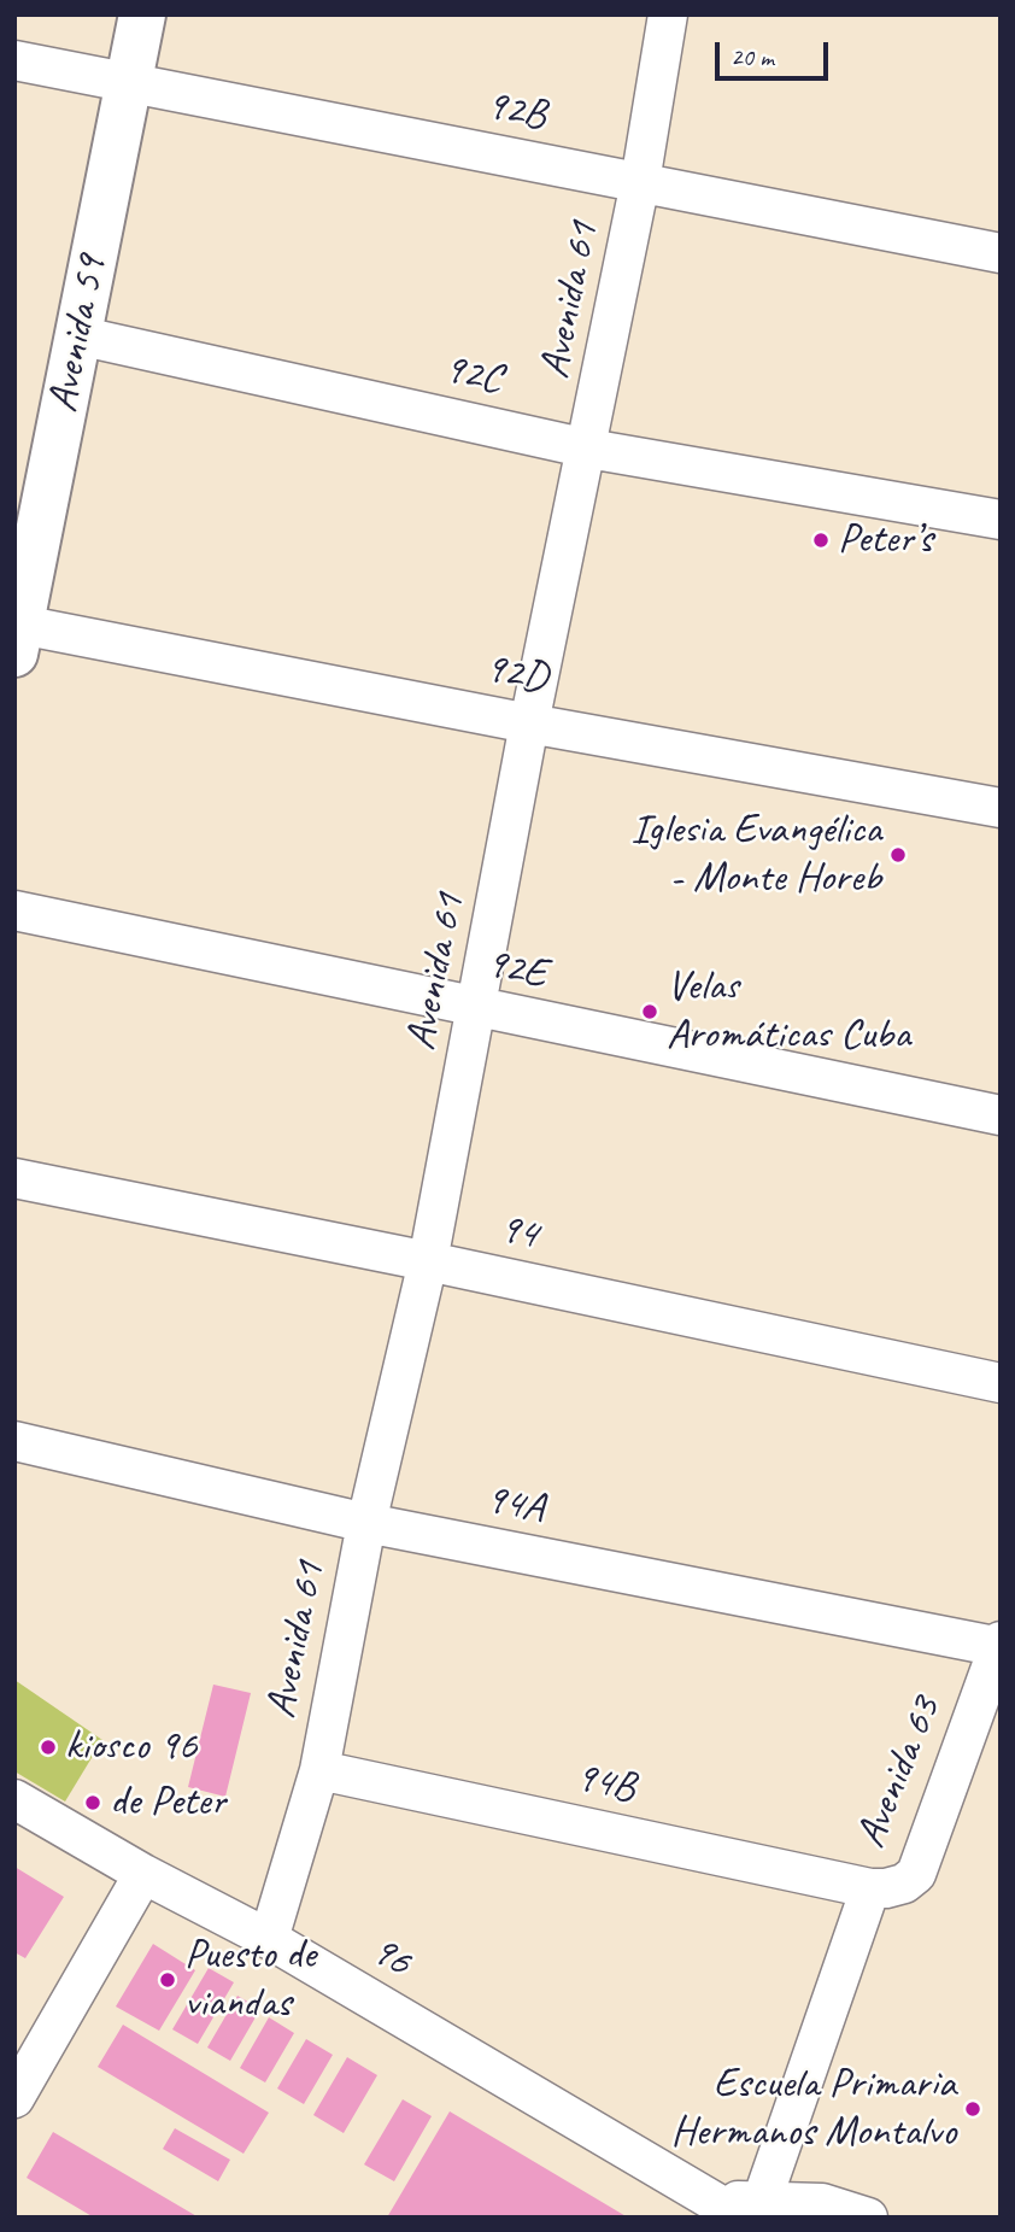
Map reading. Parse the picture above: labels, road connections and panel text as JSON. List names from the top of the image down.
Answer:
{
  "streets": {
    "street": [
      "92B",
      "Avenida 61",
      "Avenida 59",
      "92C",
      "92D",
      "92E",
      "94",
      "94A",
      "Avenida 63",
      "94B",
      "96"
    ]
  },
  "crossings": [
    ["92B", "Avenida 61"],
    ["92B", "Avenida 59"],
    ["Avenida 61", "92C"],
    ["Avenida 61", "92D"],
    ["Avenida 61", "92E"],
    ["Avenida 61", "94"],
    ["Avenida 61", "94A"],
    ["Avenida 61", "94B"],
    ["Avenida 61", "96"],
    ["Avenida 59", "92C"],
    ["Avenida 59", "92D"],
    ["94A", "Avenida 63"],
    ["Avenida 63", "94B"]
  ],
  "places": [
    "Peter’s",
    "Iglesia Evangélica - Monte Horeb",
    "Velas Aromáticas Cuba",
    "kiosco 96",
    "de Peter",
    "Puesto de viandas",
    "Escuela Primaria Hermanos Montalvo"
  ],
  "scale_bar": "20 m"
}
